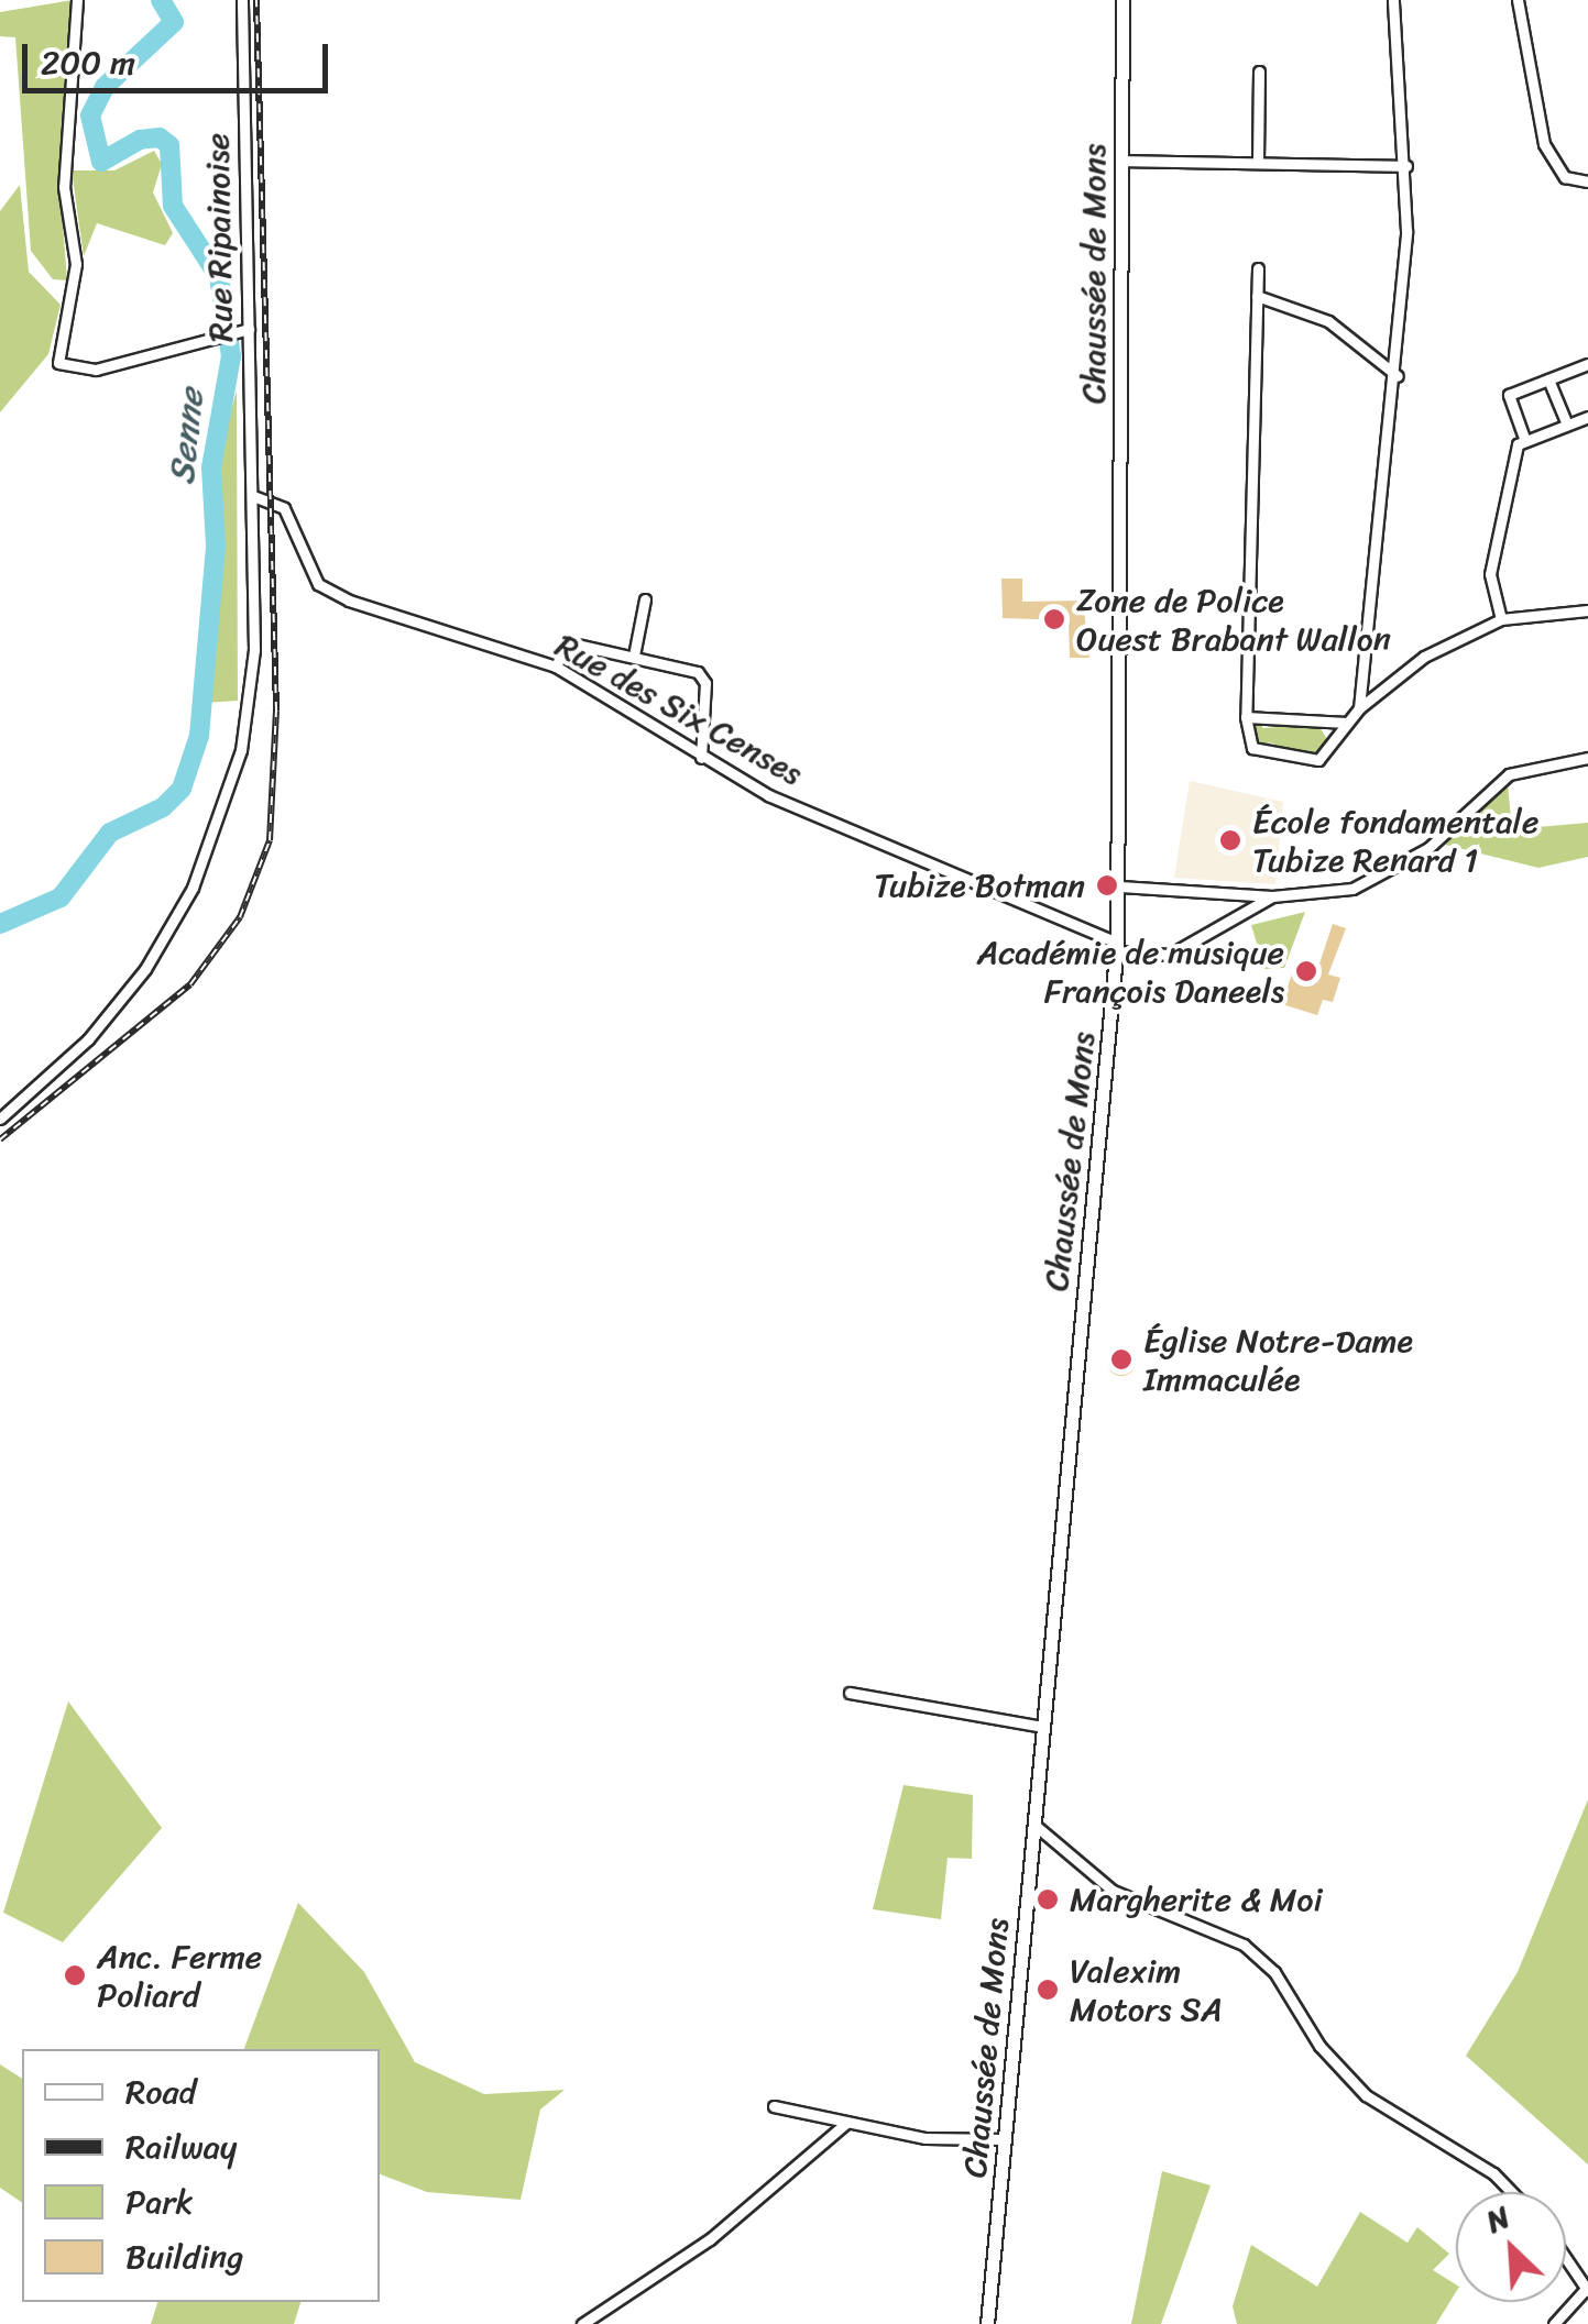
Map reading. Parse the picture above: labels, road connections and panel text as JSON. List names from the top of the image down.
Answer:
{
  "streets": {
    "main road": ["Chaussée de Mons"],
    "street": ["Rue Ripainoise", "Rue des Six Censes"]
  },
  "crossings": [
    ["Rue Ripainoise", "Rue des Six Censes"],
    ["Chaussée de Mons", "Rue des Six Censes"]
  ],
  "water": ["Senne"],
  "places": [
    "Zone de Police Ouest Brabant Wallon",
    "École fondamentale Tubize Renard 1",
    "Tubize Botman",
    "Académie de musique François Daneels",
    "Église Notre-Dame Immaculée",
    "Margherite & Moi",
    "Anc. Ferme Poliard",
    "Valexim Motors SA"
  ],
  "legend": [
    "Road",
    "Railway",
    "Park",
    "Building"
  ],
  "scale_bar": "200 m",
  "north": "top left"
}
